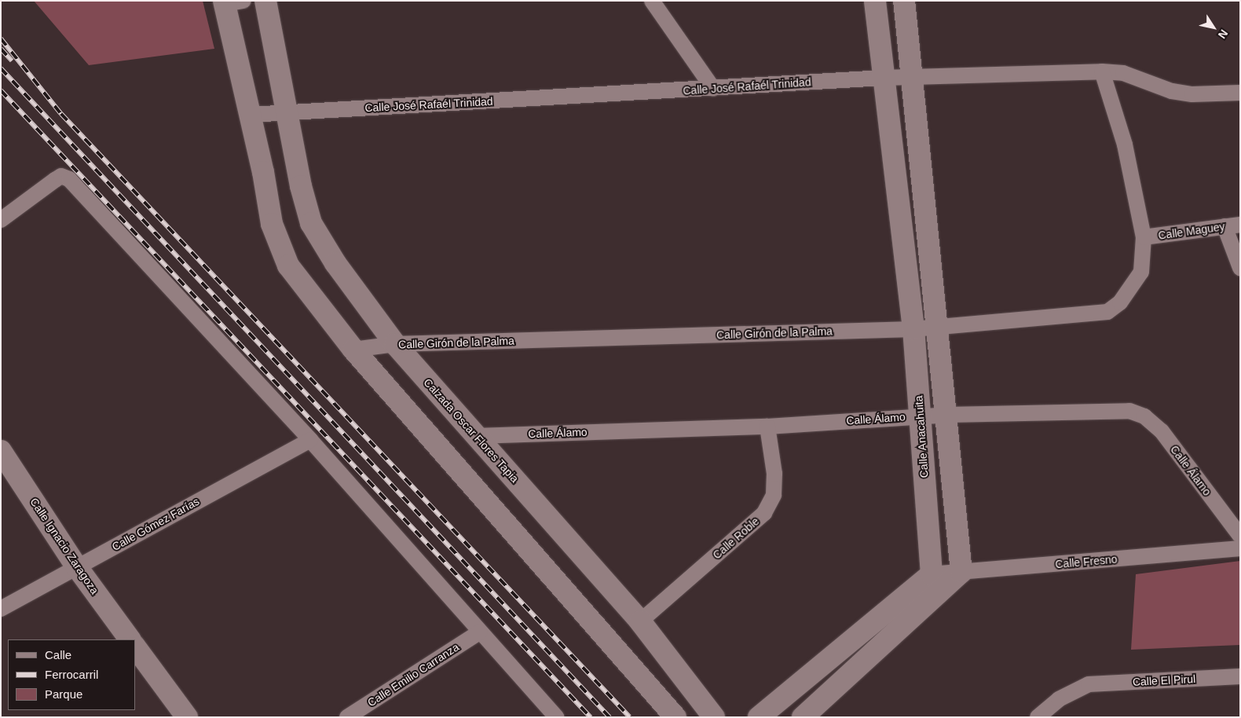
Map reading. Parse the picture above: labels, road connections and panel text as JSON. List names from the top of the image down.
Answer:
{
  "streets": {
    "street": [
      "Calle José Rafaél Trinidad",
      "Calle Maguey",
      "Calle Girón de la Palma",
      "Calle Álamo",
      "Calzada Oscar Flores Tapia",
      "Calle Anacahuita",
      "Calle Gómez Farías",
      "Calle Roble",
      "Calle Ignacio Zaragoza",
      "Calle Fresno",
      "Calle Emilio Carranza",
      "Calle El Pirul"
    ]
  },
  "crossings": [
    ["Calle José Rafaél Trinidad", "Calle Girón de la Palma"],
    ["Calle José Rafaél Trinidad", "Calzada Oscar Flores Tapia"],
    ["Calle José Rafaél Trinidad", "Calle Anacahuita"],
    ["Calle Maguey", "Calle Girón de la Palma"],
    ["Calle Girón de la Palma", "Calzada Oscar Flores Tapia"],
    ["Calle Girón de la Palma", "Calle Anacahuita"],
    ["Calle Álamo", "Calzada Oscar Flores Tapia"],
    ["Calle Álamo", "Calle Anacahuita"],
    ["Calle Álamo", "Calle Roble"],
    ["Calzada Oscar Flores Tapia", "Calle Roble"],
    ["Calle Anacahuita", "Calle Fresno"],
    ["Calle Gómez Farías", "Calle Ignacio Zaragoza"]
  ],
  "legend": ["Calle", "Ferrocarril", "Parque"],
  "north": "bottom right"
}
